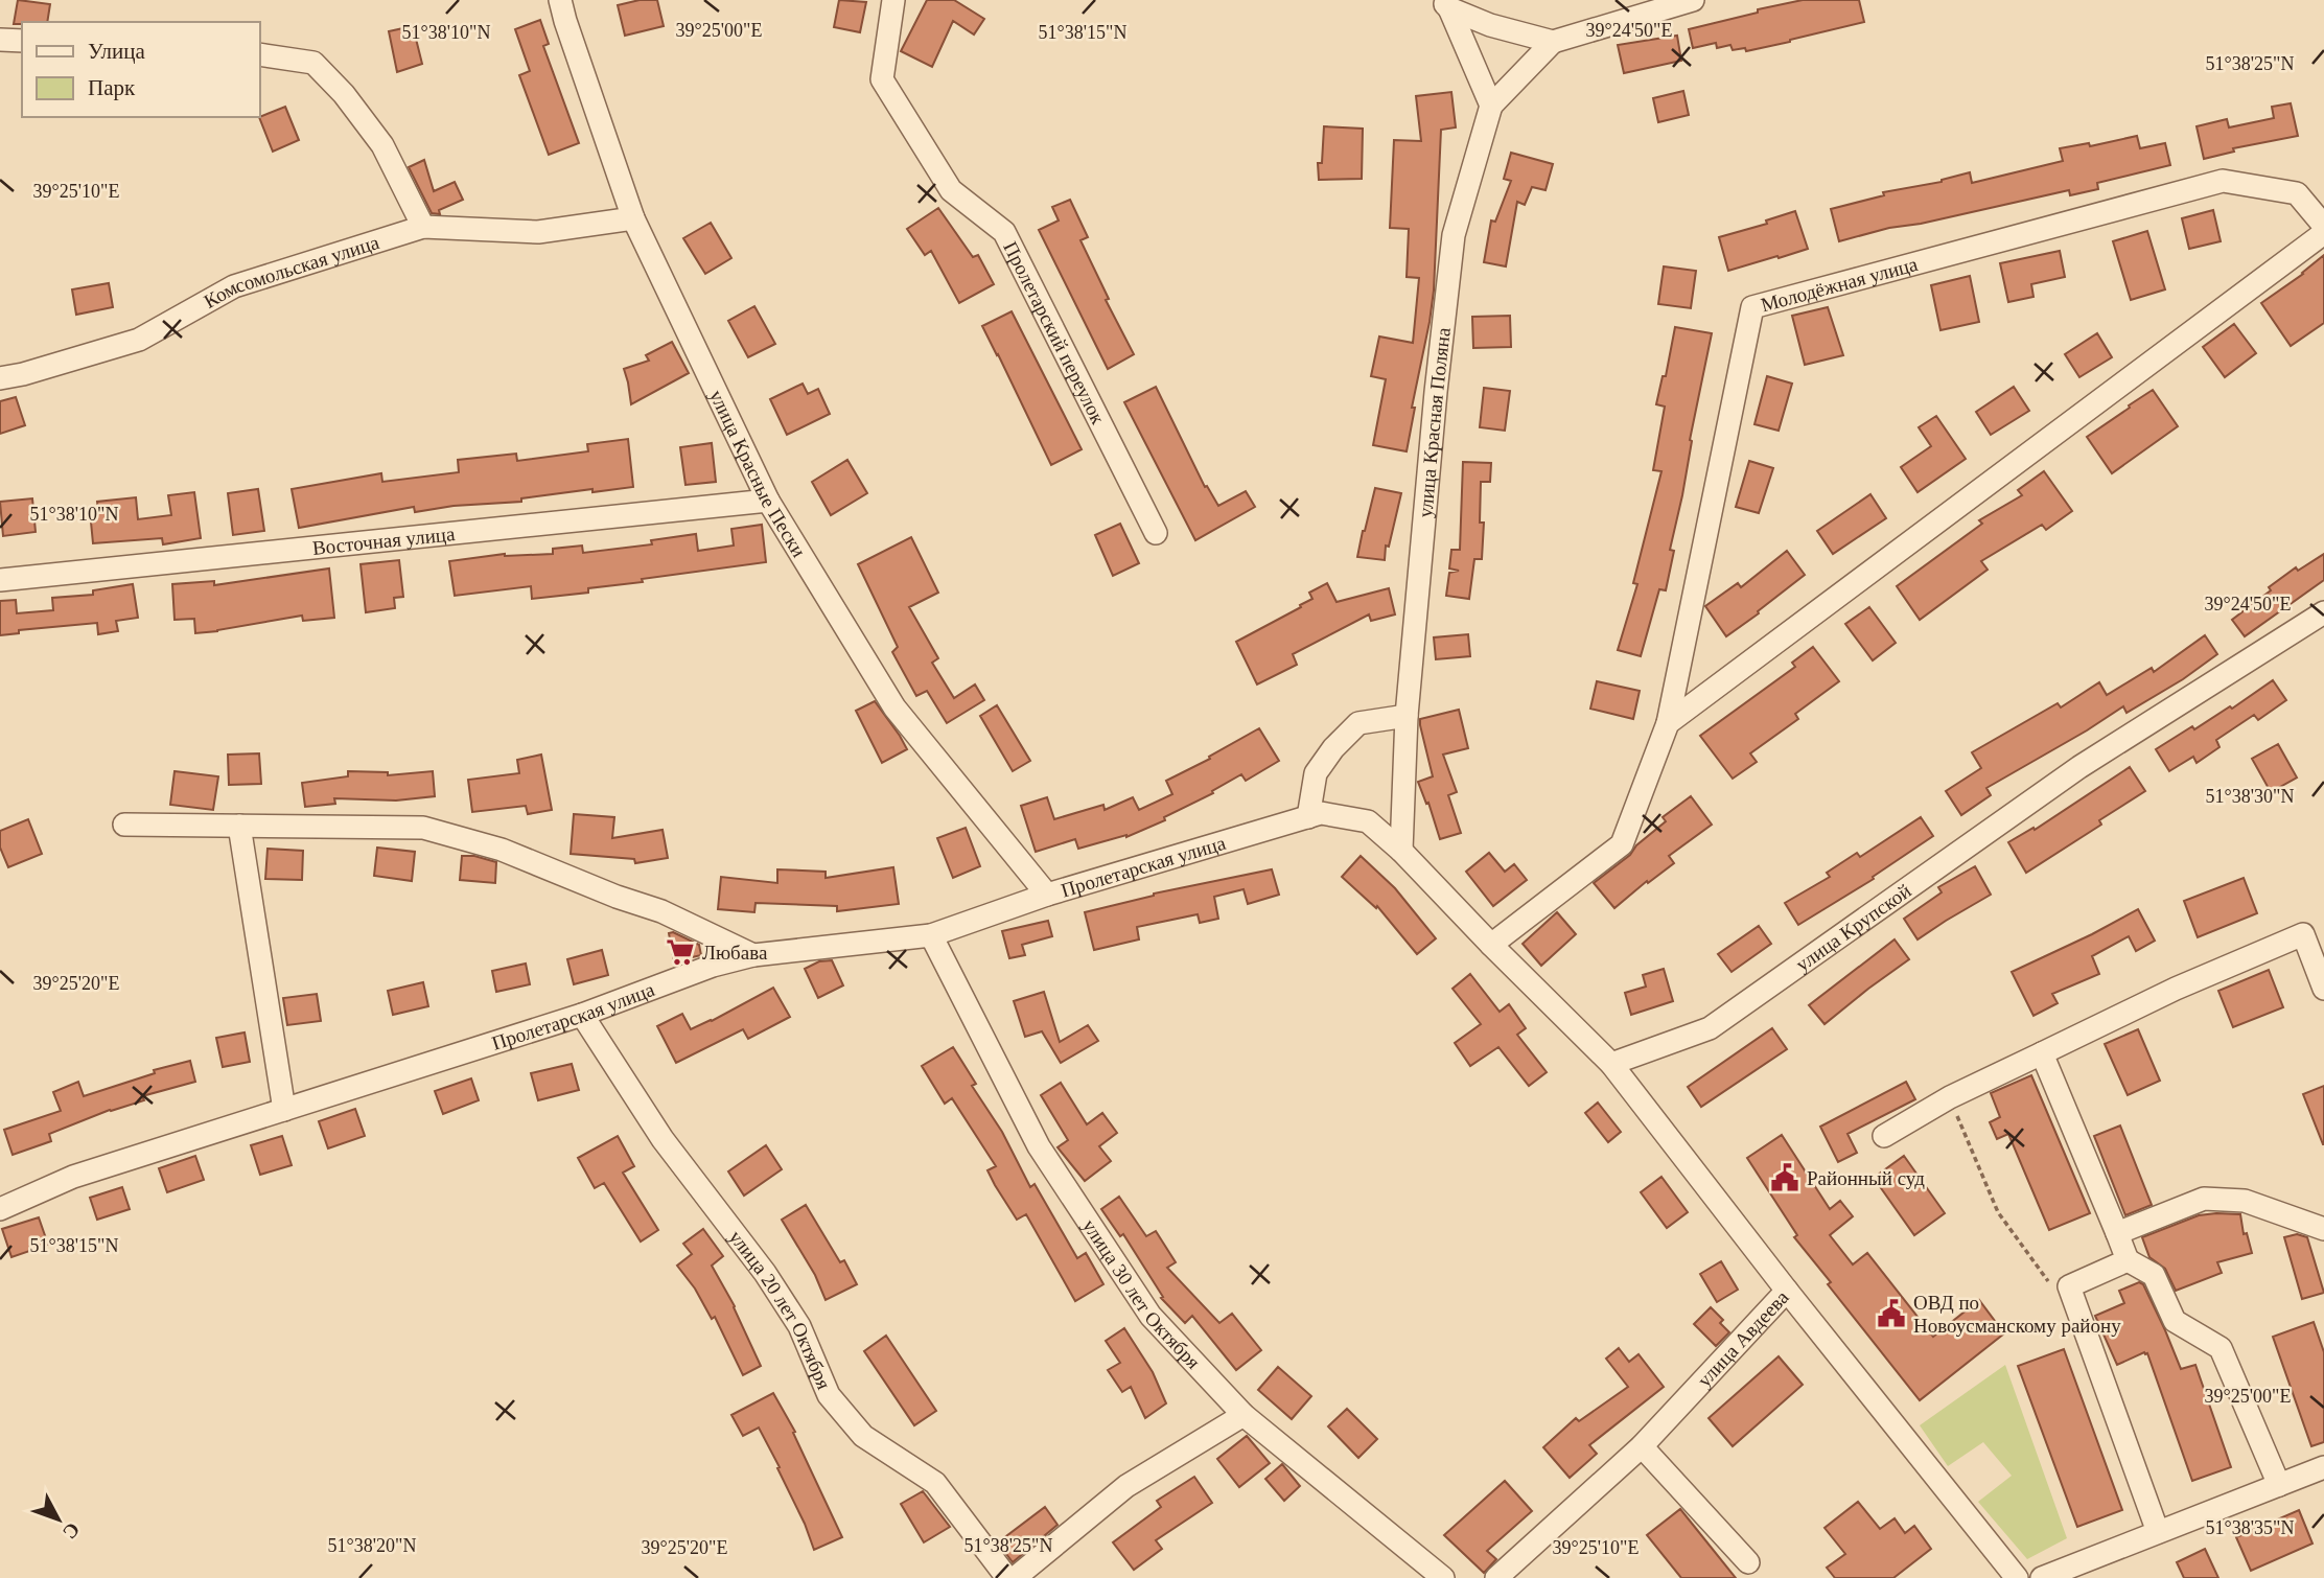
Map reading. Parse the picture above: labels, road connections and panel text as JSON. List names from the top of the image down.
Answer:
{
  "streets": {
    "street": [
      "Комсомольская улица",
      "Молодёжная улица",
      "Пролетарский переулок",
      "улица Красная Поляна",
      "улица Красные Пески",
      "Восточная улица",
      "Пролетарская улица",
      "улица Крупской",
      "улица 30 лет Октября",
      "улица 20 лет Октября",
      "улица Авдеева"
    ]
  },
  "crossings": [
    ["Комсомольская улица", "улица Красные Пески"],
    ["Молодёжная улица", "Пролетарская улица"],
    ["улица Красная Поляна", "Пролетарская улица"],
    ["улица Красные Пески", "Восточная улица"],
    ["улица Красные Пески", "Пролетарская улица"],
    ["Пролетарская улица", "улица 30 лет Октября"],
    ["Пролетарская улица", "улица 20 лет Октября"]
  ],
  "places": {
    "supermarket": ["Любава"],
    "public building": ["Районный суд", "ОВД по Новоусманскому району"]
  },
  "legend": ["Улица", "Парк"],
  "north": "bottom right",
  "coordinates": [
    "39°25'00\"E",
    "39°24'50\"E",
    "51°38'15\"N",
    "51°38'10\"N",
    "51°38'25\"N",
    "39°25'10\"E",
    "51°38'30\"N",
    "39°25'20\"E",
    "51°38'35\"N",
    "51°38'20\"N"
  ]
}
